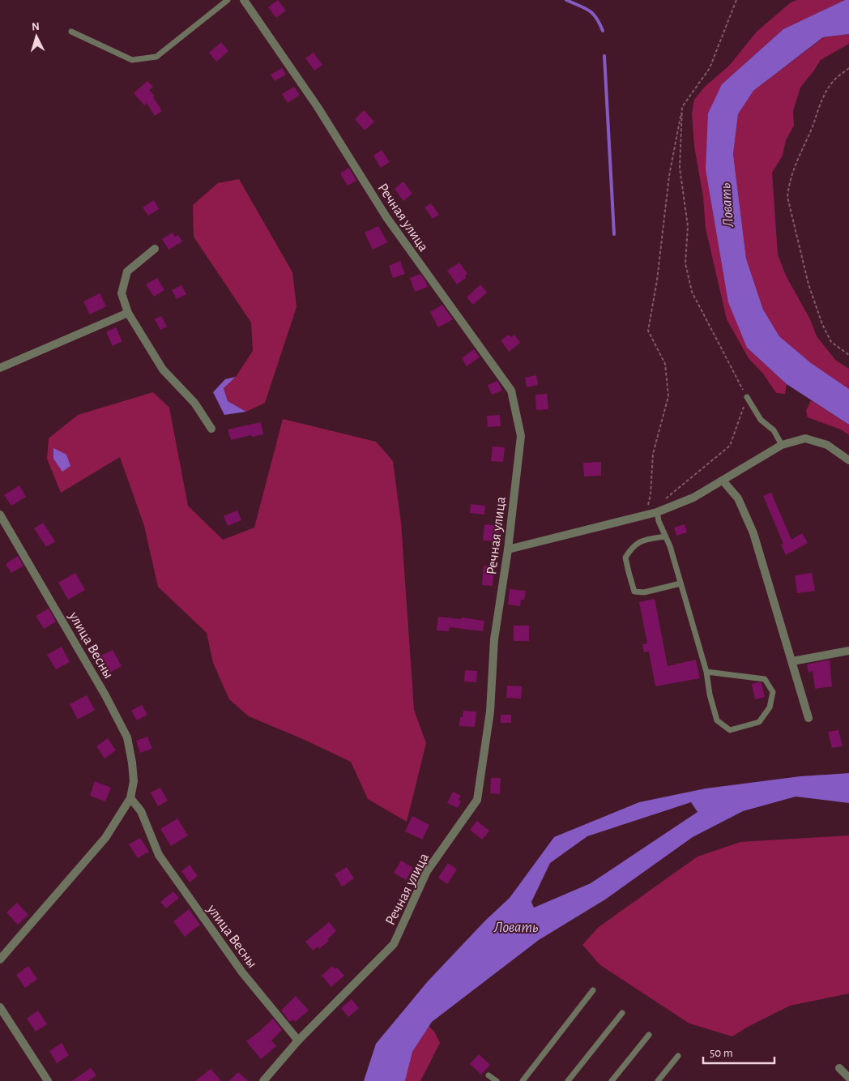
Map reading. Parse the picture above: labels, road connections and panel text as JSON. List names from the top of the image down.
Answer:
{
  "streets": {
    "street": ["Речная улица", "улица Весны"]
  },
  "crossings": [
    ["Речная улица", "улица Весны"]
  ],
  "water": ["Ловать"],
  "scale_bar": "50 m",
  "north": "top"
}
